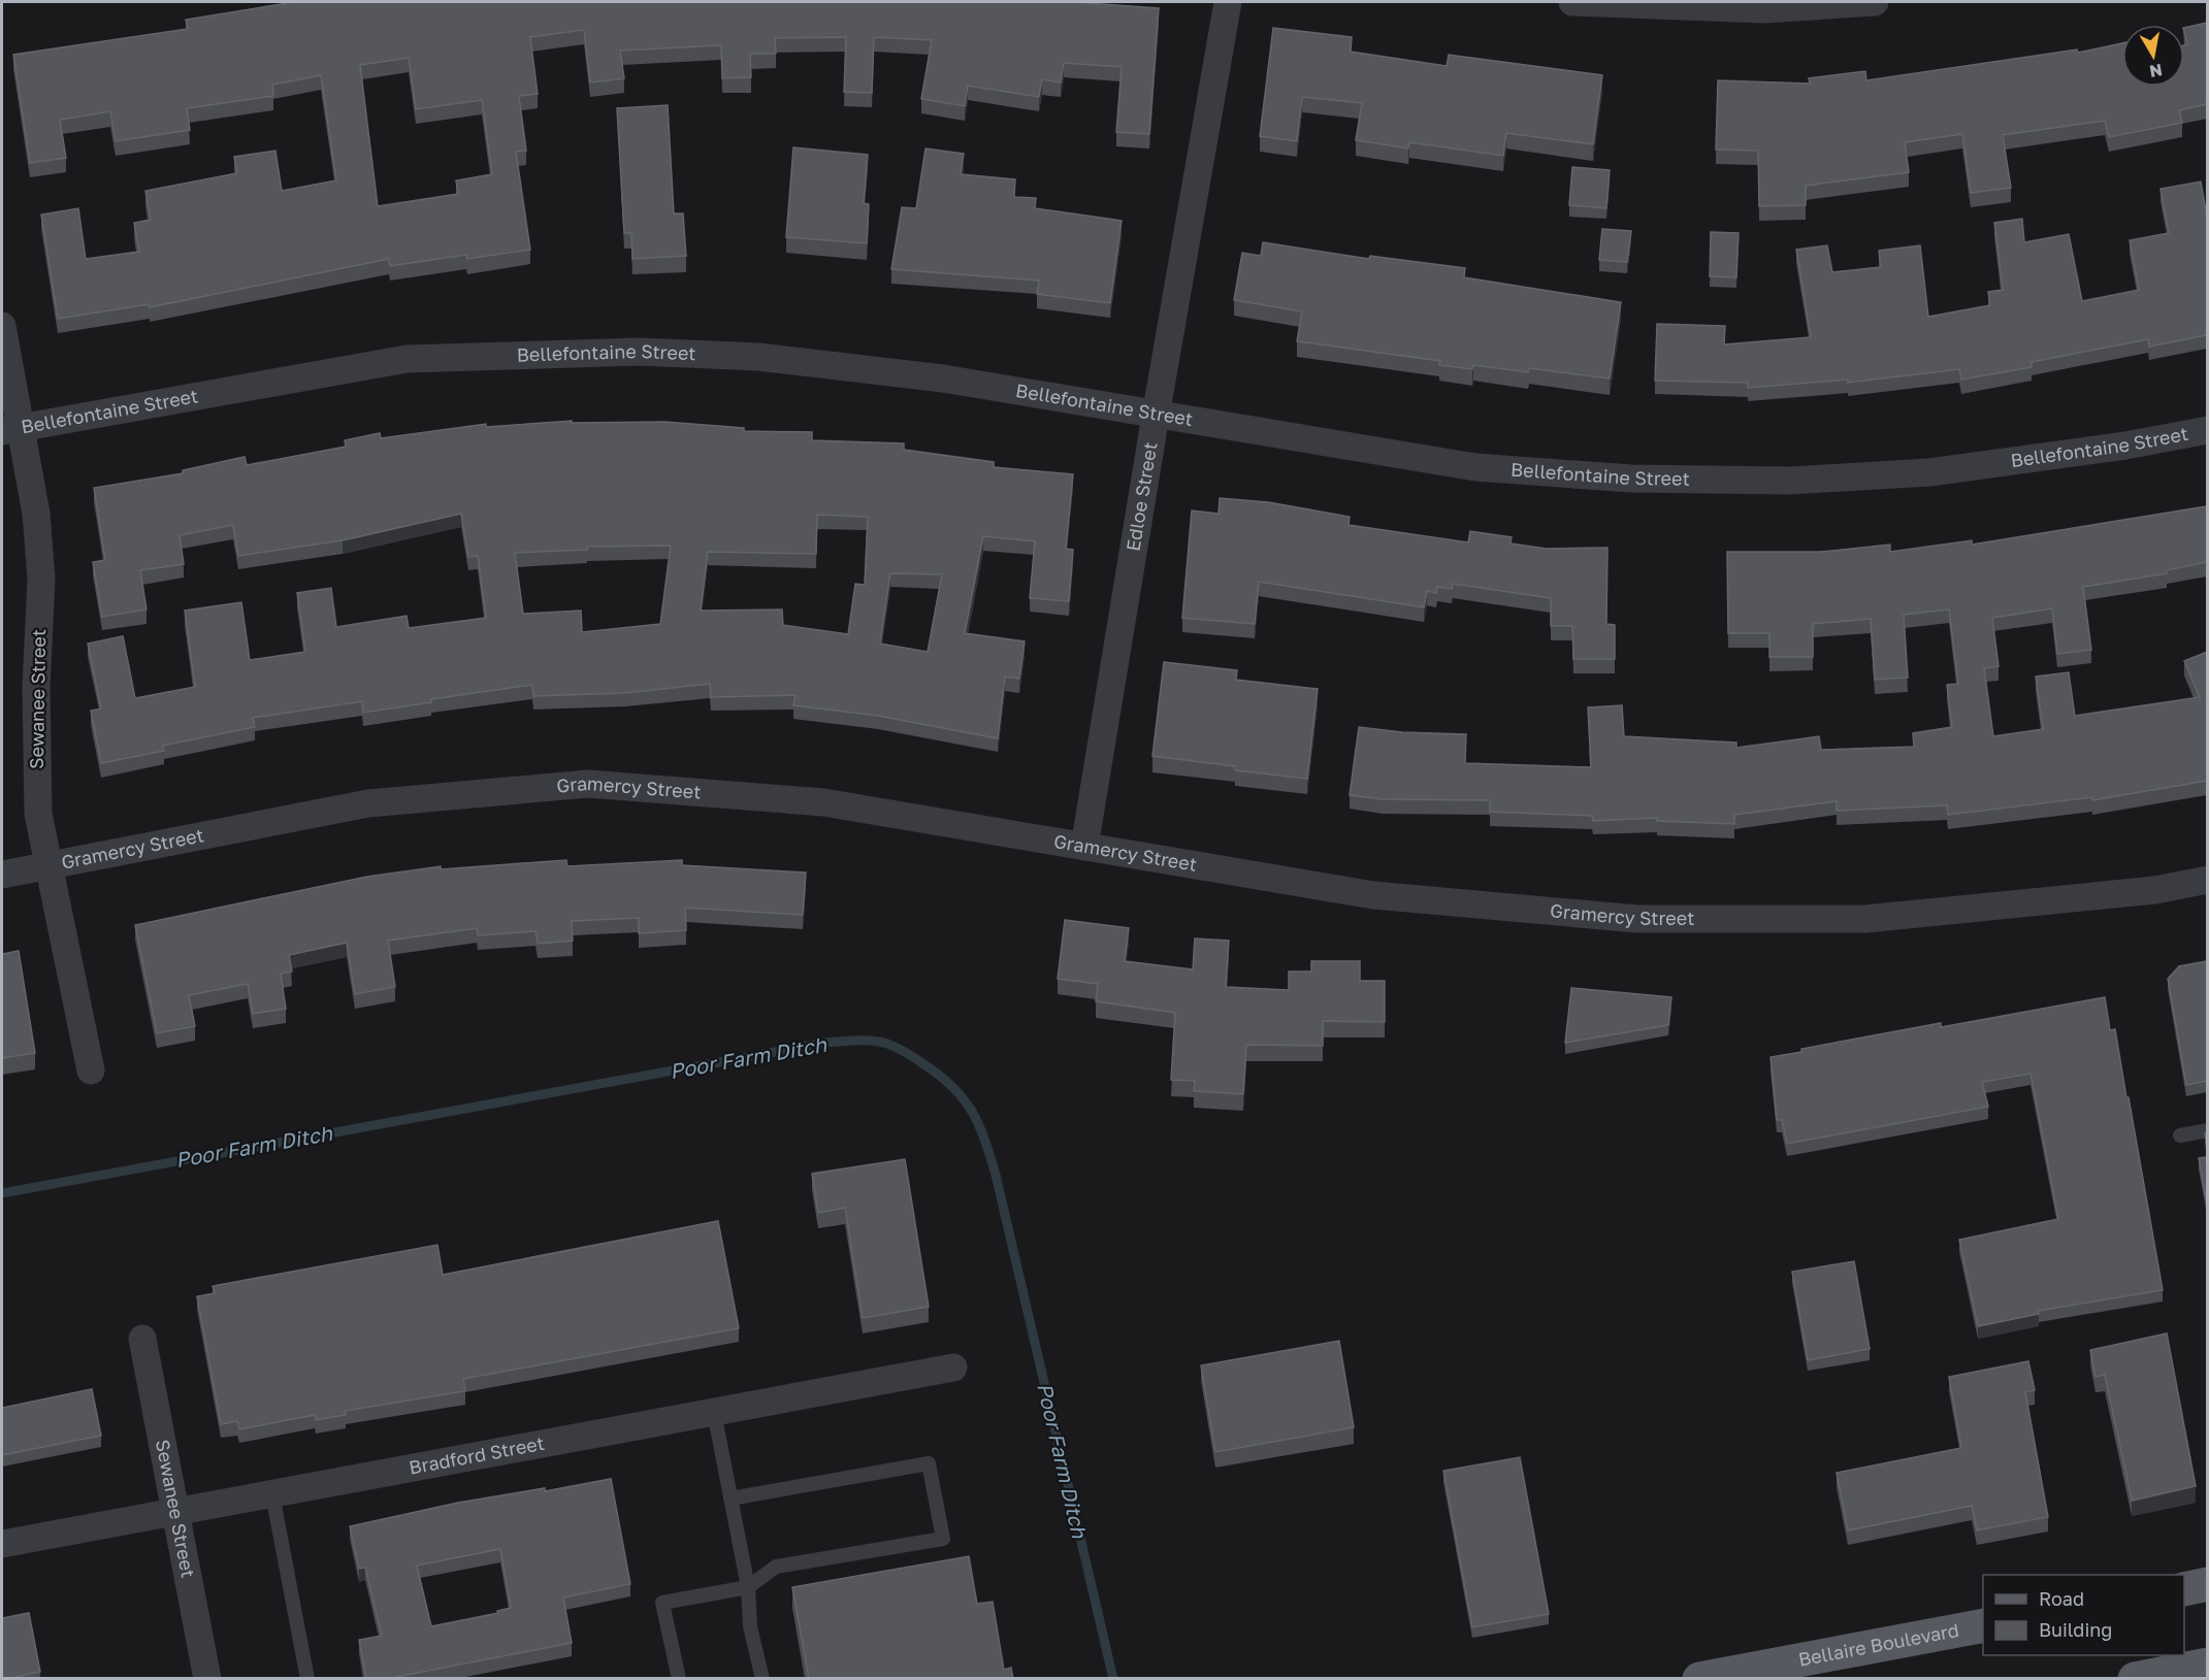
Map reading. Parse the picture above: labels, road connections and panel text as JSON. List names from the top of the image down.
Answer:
{
  "streets": {
    "main road": ["Bellaire Boulevard"],
    "street": [
      "Bellefontaine Street",
      "Edloe Street",
      "Sewanee Street",
      "Gramercy Street",
      "Bradford Street"
    ]
  },
  "crossings": [
    ["Bellefontaine Street", "Edloe Street"],
    ["Bellefontaine Street", "Sewanee Street"],
    ["Edloe Street", "Gramercy Street"],
    ["Sewanee Street", "Gramercy Street"],
    ["Sewanee Street", "Bradford Street"]
  ],
  "water": ["Poor Farm Ditch"],
  "legend": ["Road", "Building"],
  "north": "bottom"
}
